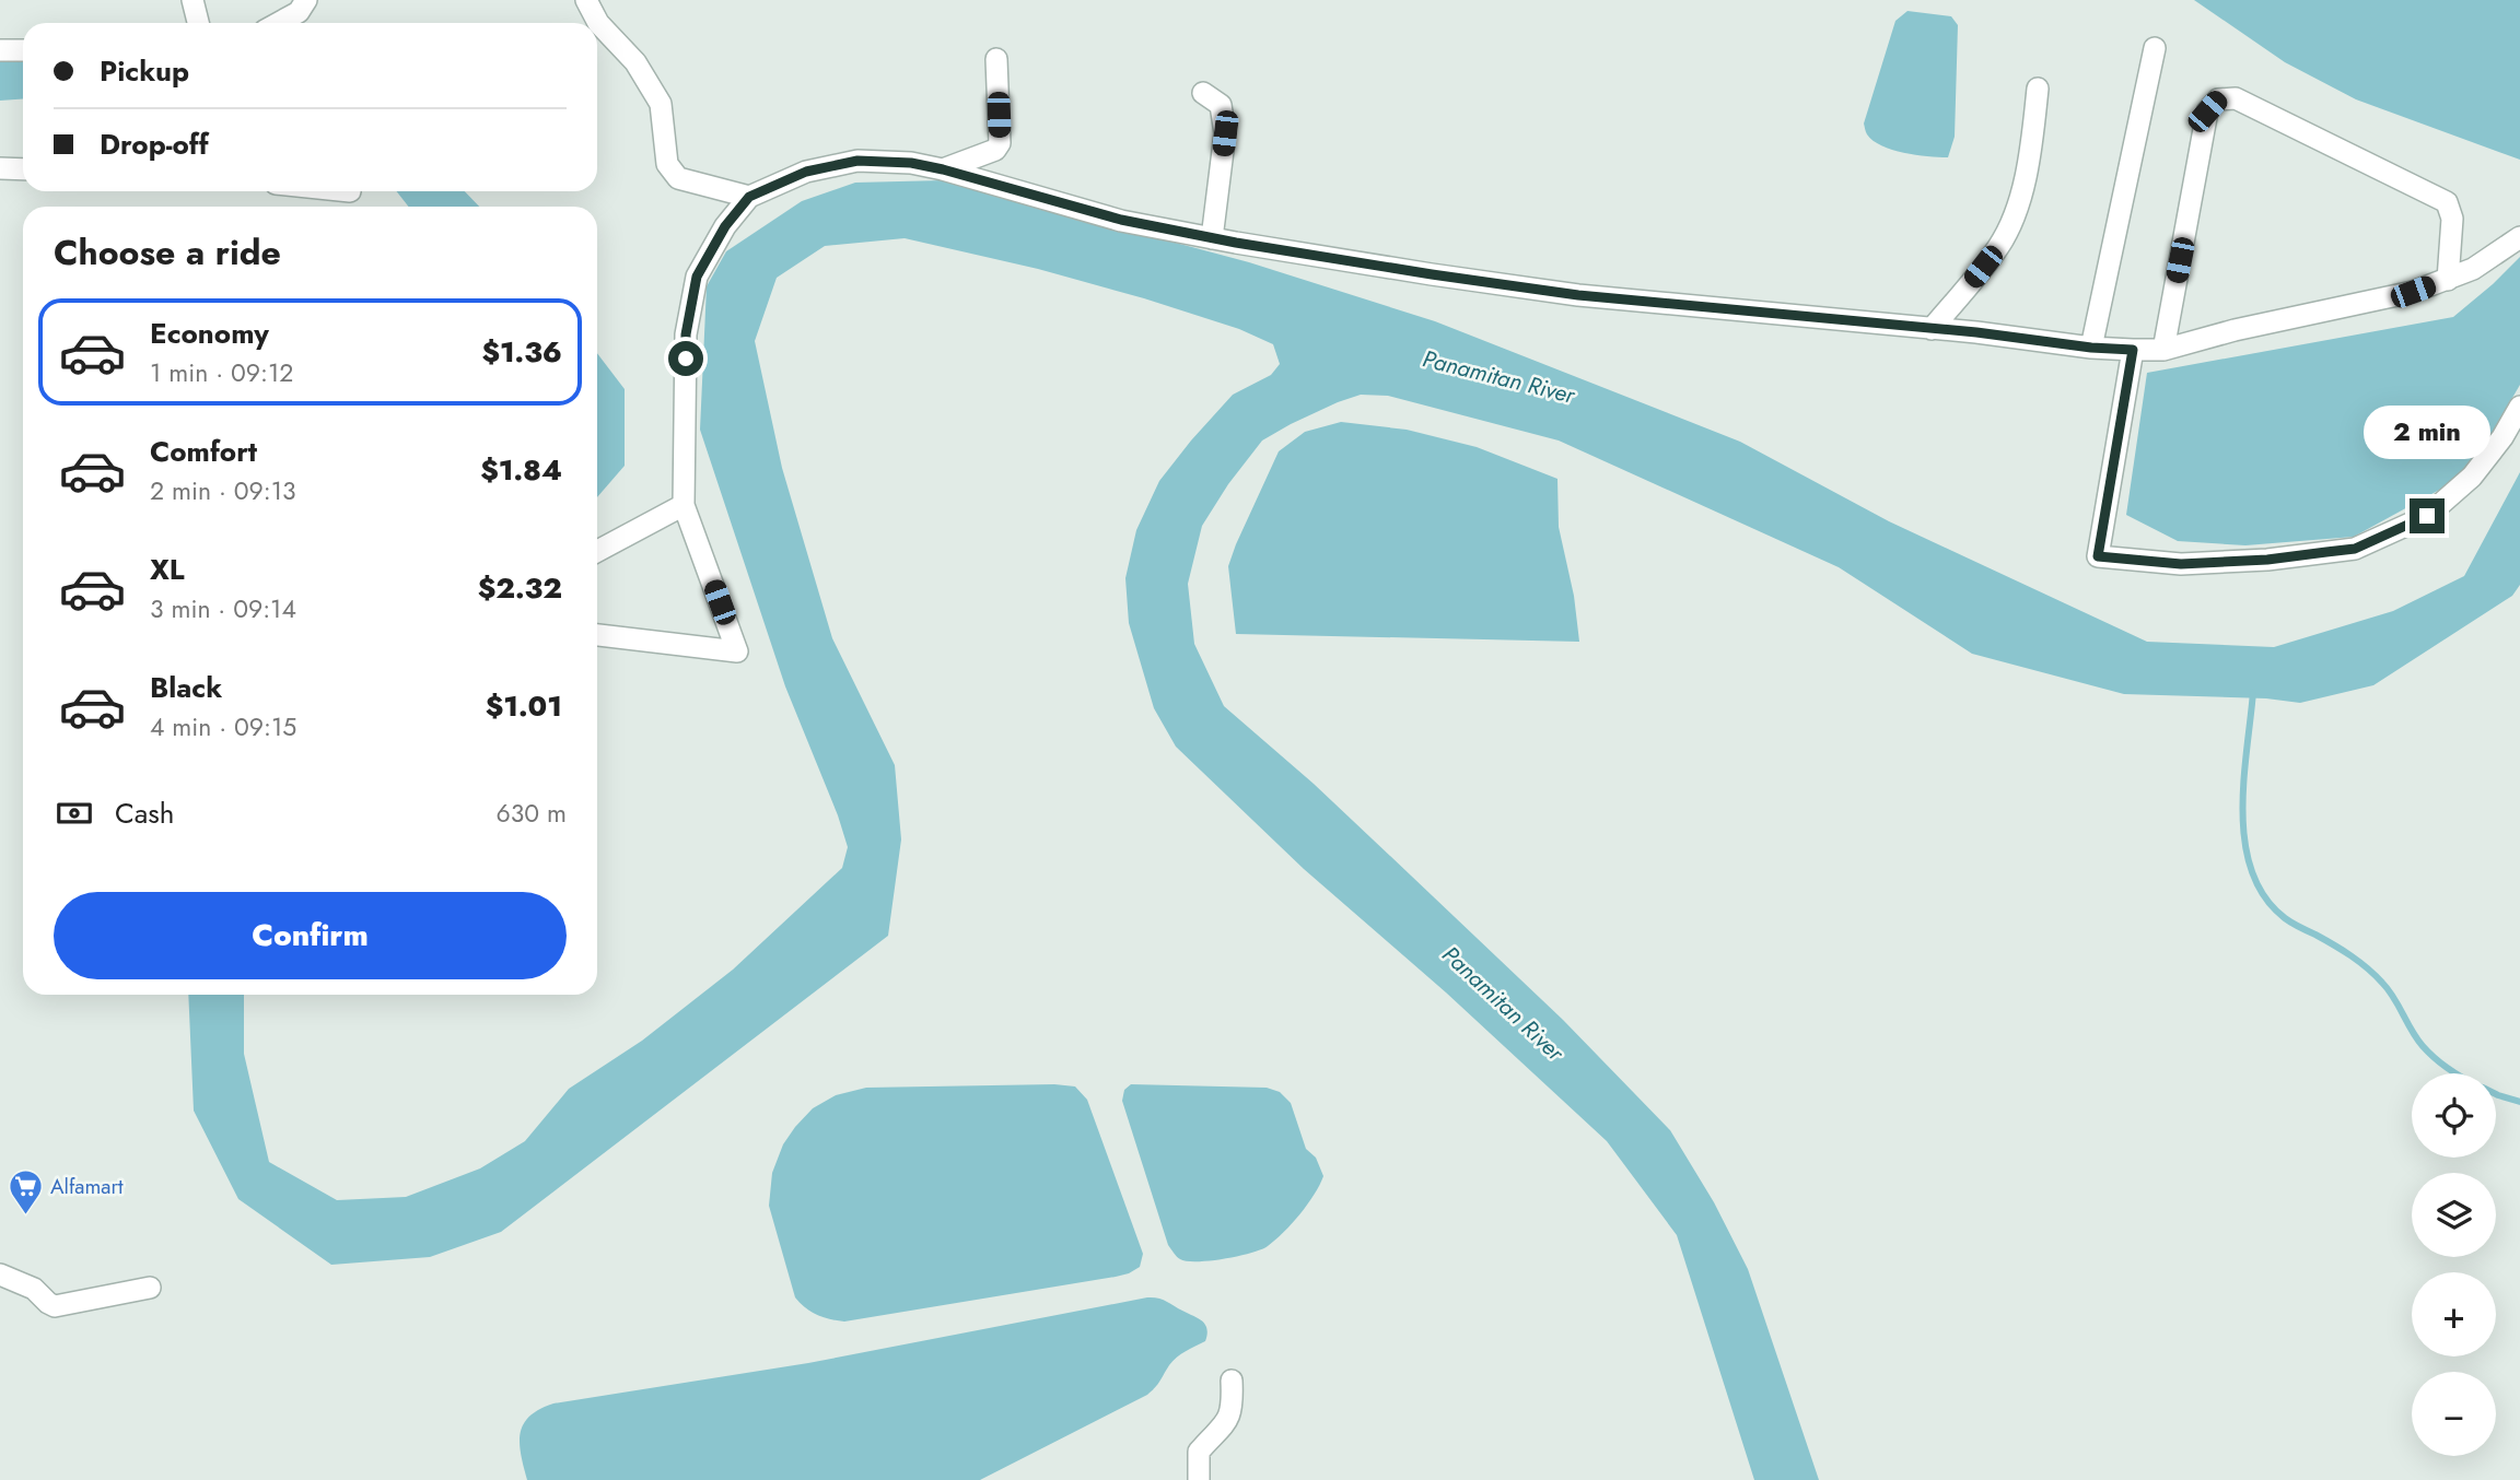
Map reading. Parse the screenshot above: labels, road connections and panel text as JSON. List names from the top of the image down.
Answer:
{
  "water": ["Panamitan River"],
  "places": {
    "supermarket": ["Alfamart"]
  },
  "page": {
    "banner": ["Pickup", "Drop-off"],
    "heading": "Choose a ride",
    "list": [
      {
        "name": "Economy",
        "note": "1 min · 09:12",
        "value": "$1.36"
      },
      {
        "name": "Comfort",
        "note": "2 min · 09:13",
        "value": "$1.84"
      },
      {
        "name": "XL",
        "note": "3 min · 09:14",
        "value": "$2.32"
      },
      {
        "name": "Black",
        "note": "4 min · 09:15",
        "value": "$1.01"
      }
    ],
    "bubble": "2 min",
    "pay": ["Cash", "630 m"],
    "buttons": "Confirm",
    "map_buttons": ["+", "−"]
  }
}
